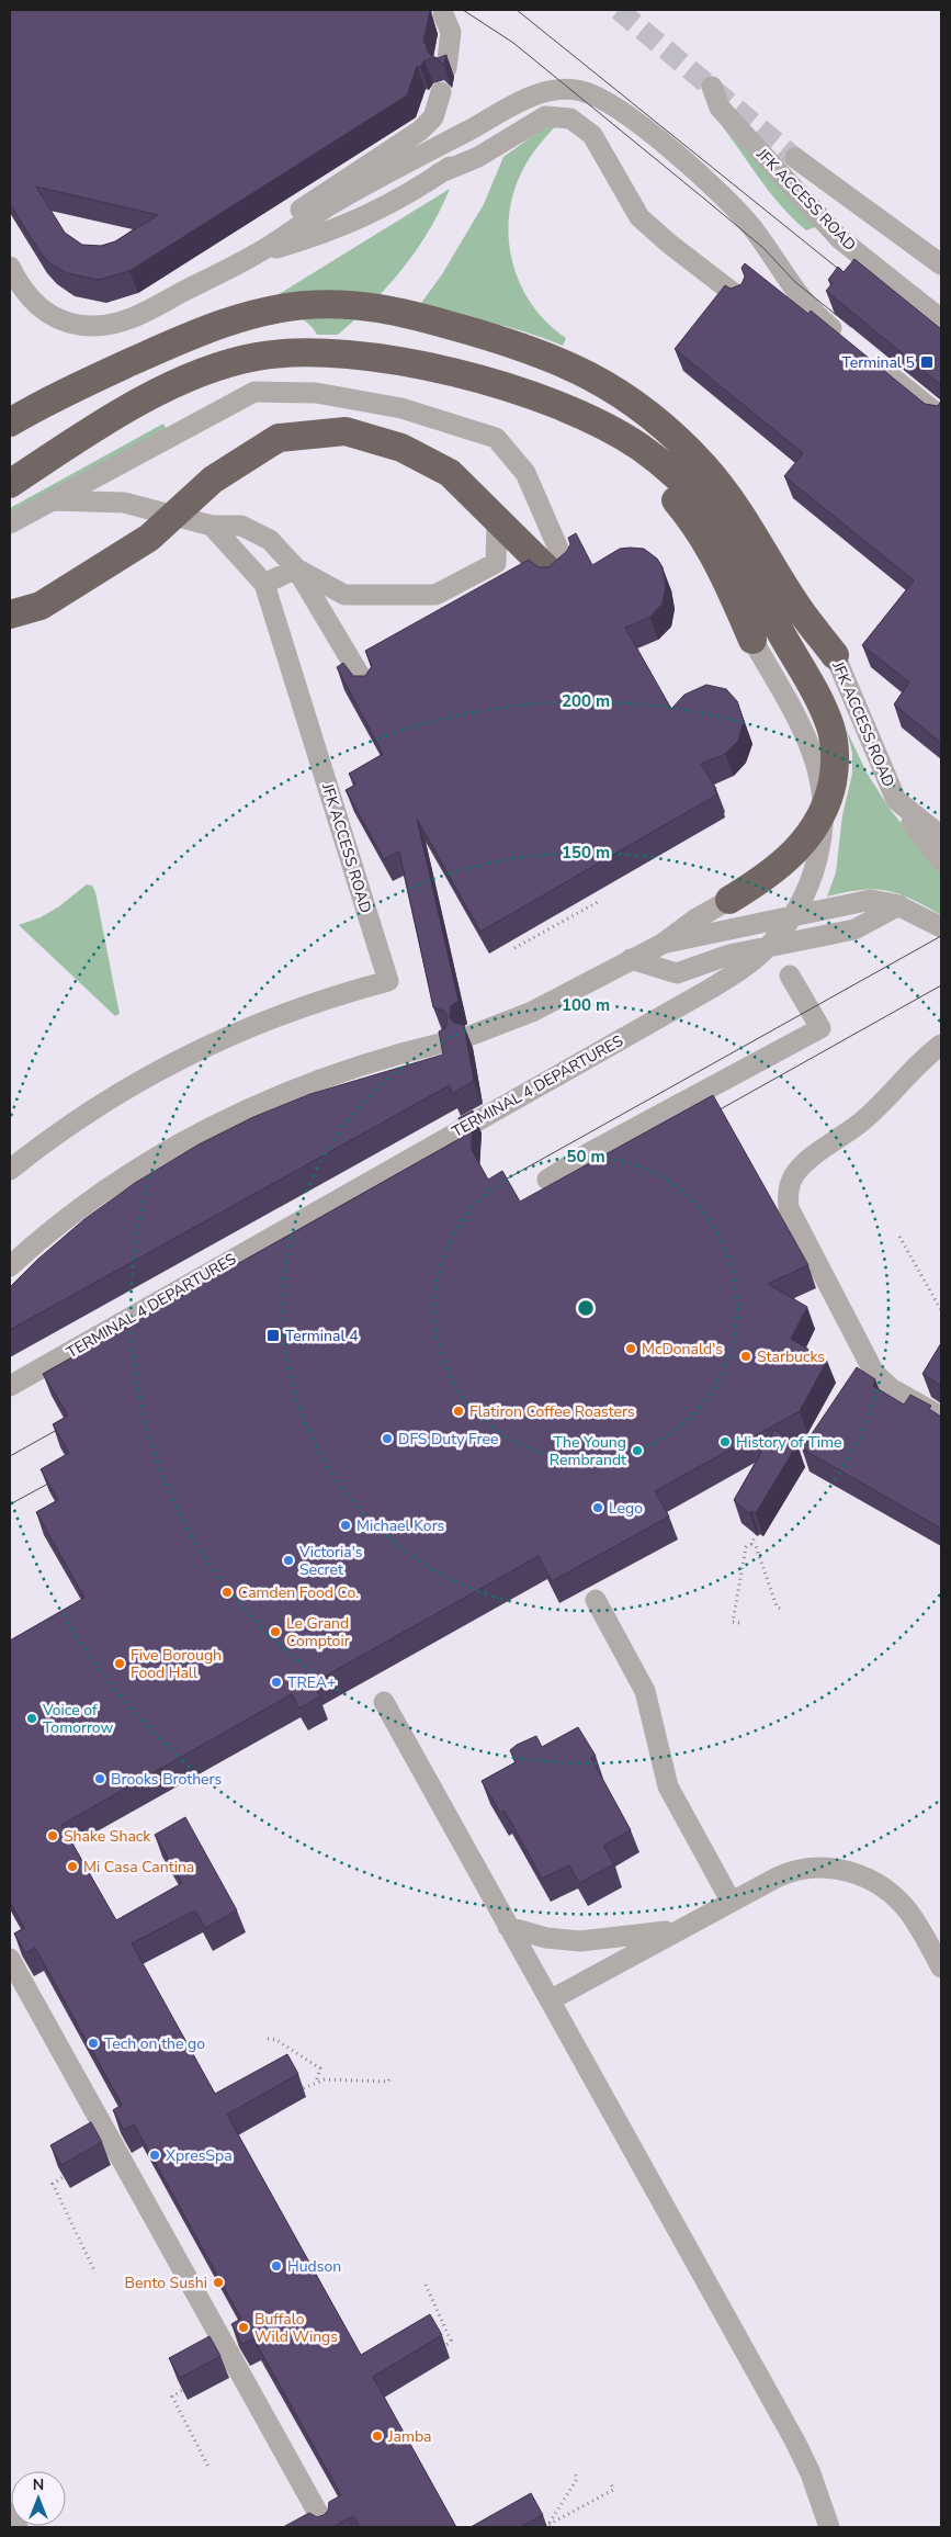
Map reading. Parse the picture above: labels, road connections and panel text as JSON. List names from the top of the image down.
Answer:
{
  "streets": {
    "street": ["JFK ACCESS ROAD", "TERMINAL 4 DEPARTURES"]
  },
  "places": {
    "transit": ["Terminal 5", "Terminal 4"],
    "other": [
      "McDonald's",
      "Starbucks",
      "Flatiron Coffee Roasters",
      "DFS Duty Free",
      "History of Time",
      "The Young Rembrandt",
      "Lego",
      "Michael Kors",
      "Victoria's Secret",
      "Camden Food Co.",
      "Le Grand Comptoir",
      "Five Borough Food Hall",
      "TREA+",
      "Voice of Tomorrow",
      "Brooks Brothers",
      "Shake Shack",
      "Mi Casa Cantina",
      "Tech on the go",
      "XpresSpa",
      "Hudson",
      "Bento Sushi",
      "Buffalo Wild Wings",
      "Jamba"
    ]
  },
  "north": "top",
  "rings": [
    "200 m",
    "150 m",
    "100 m",
    "50 m"
  ]
}
